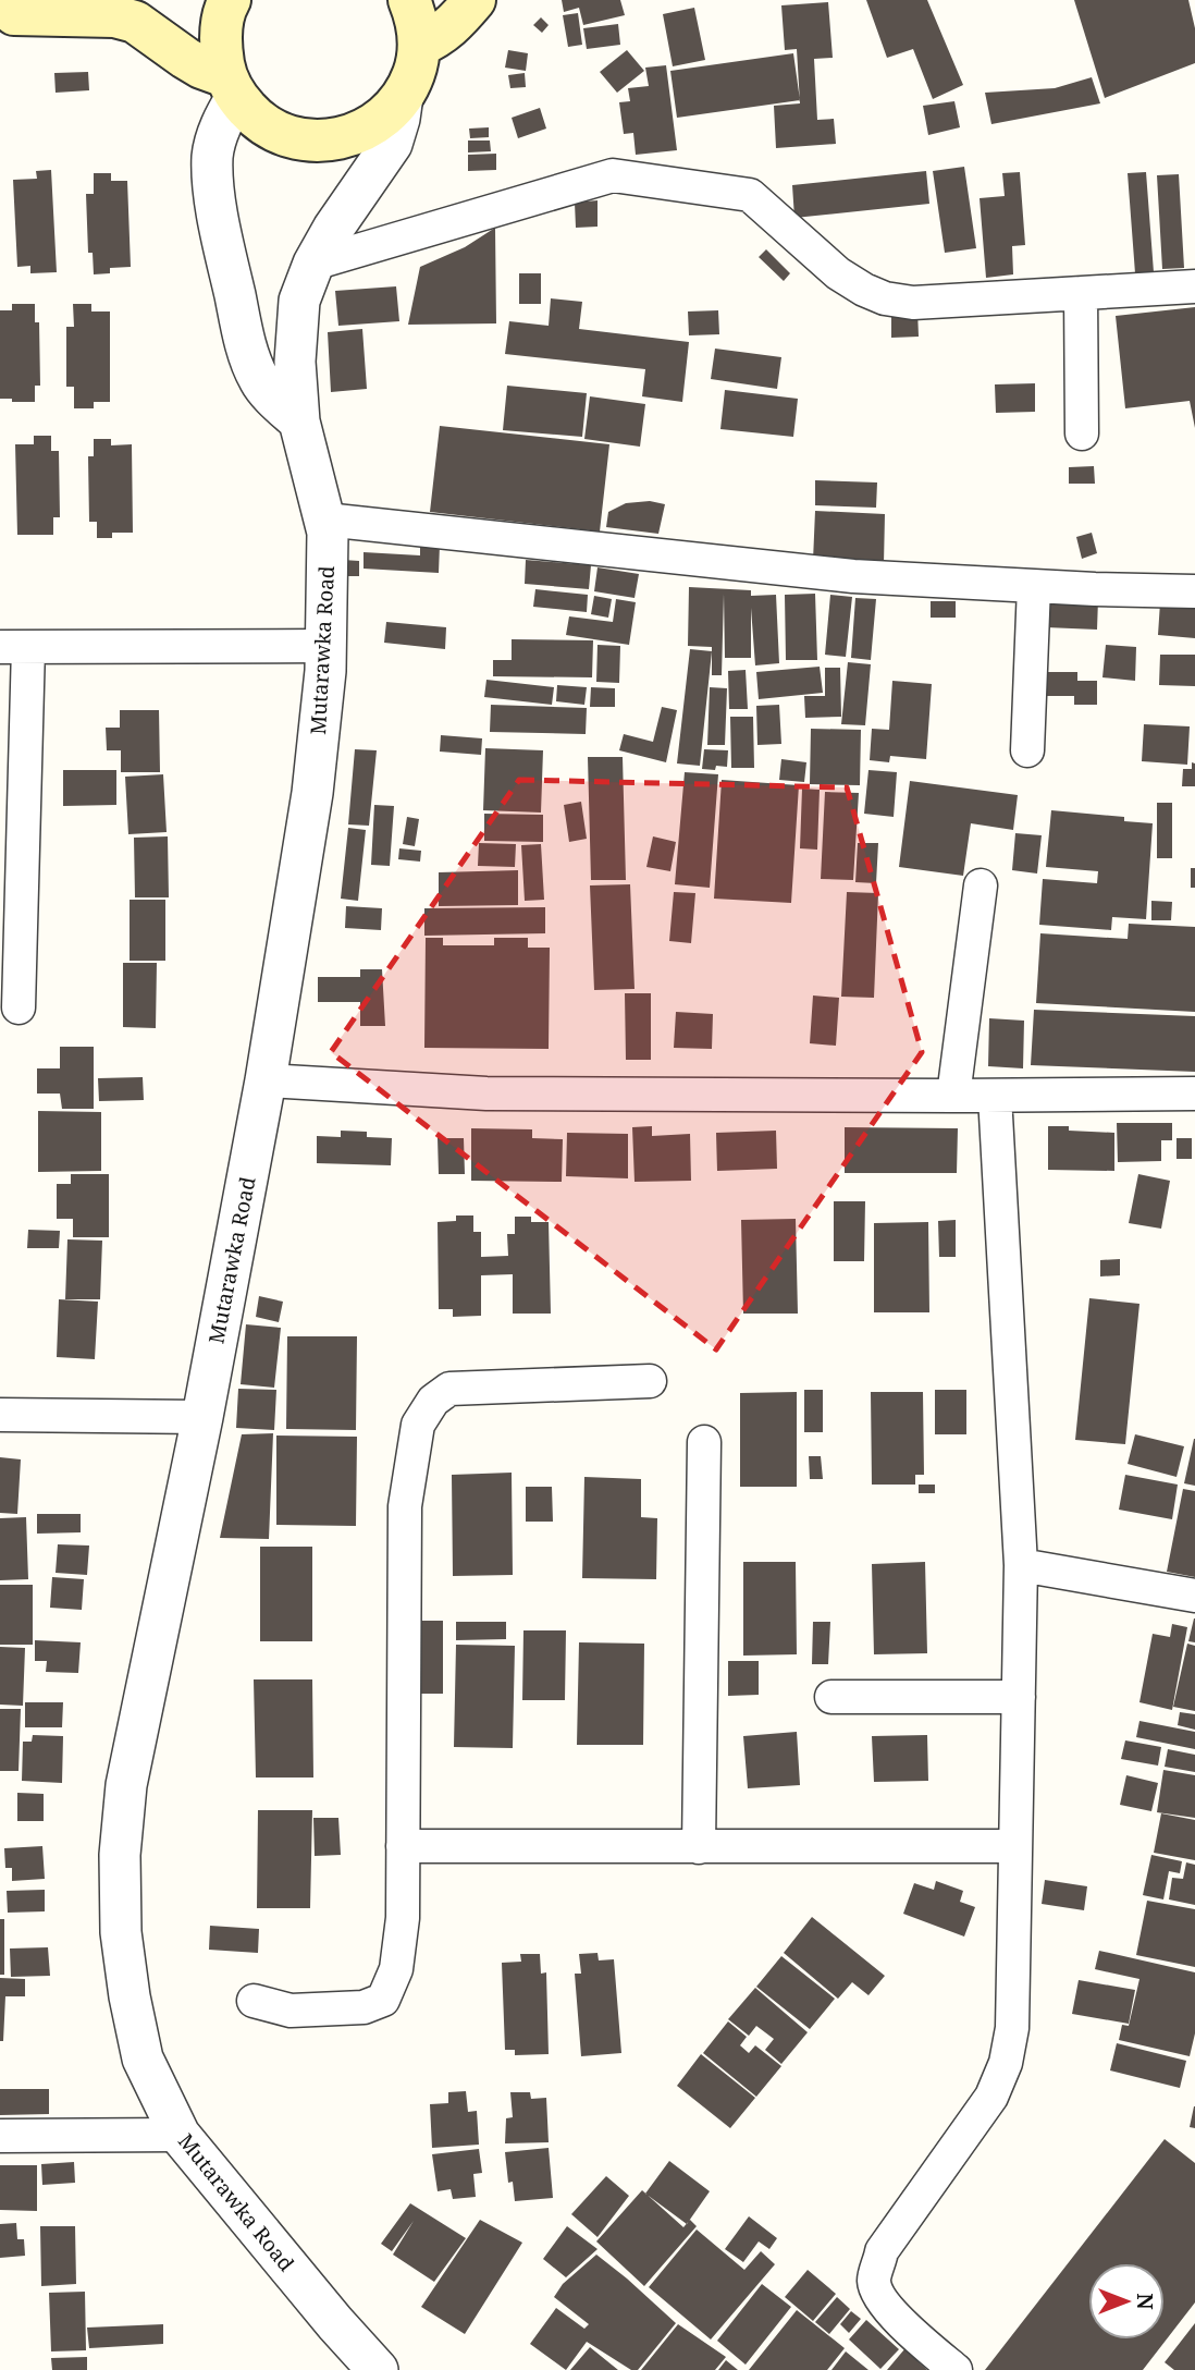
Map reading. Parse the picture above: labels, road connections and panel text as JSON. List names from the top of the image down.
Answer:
{
  "streets": {
    "street": ["Mutarawka Road"]
  },
  "north": "right"
}
